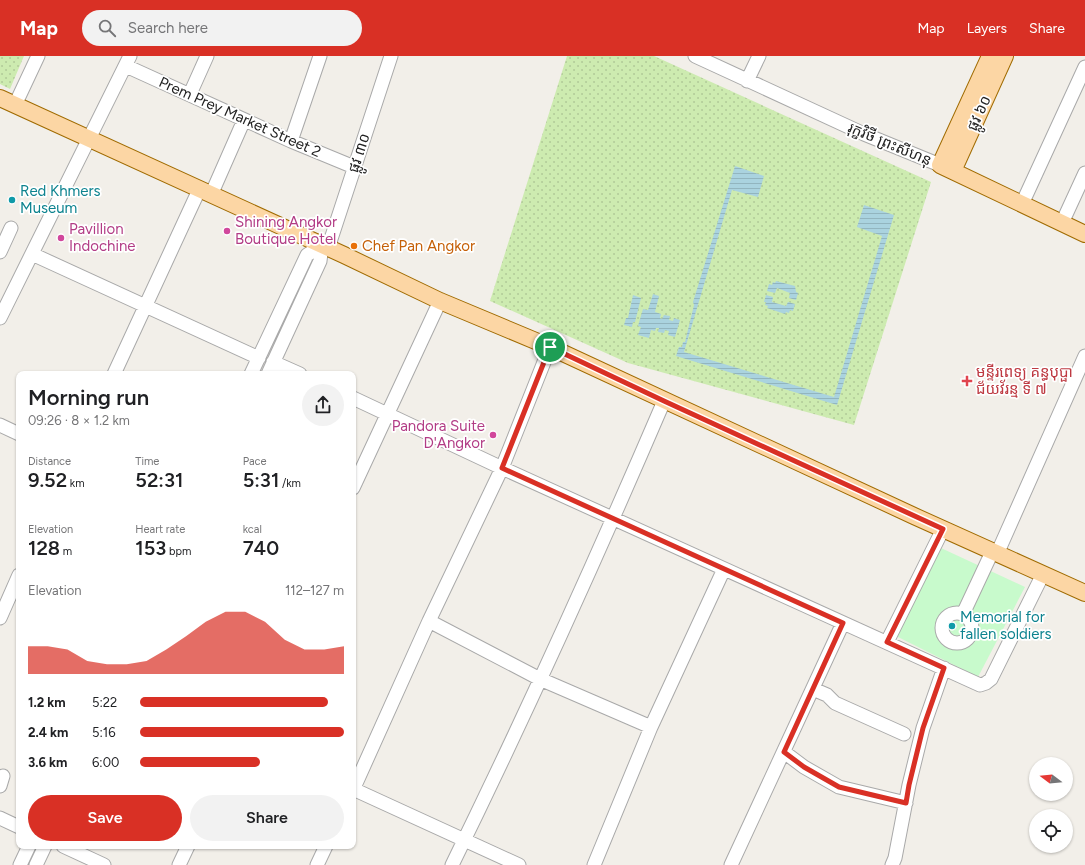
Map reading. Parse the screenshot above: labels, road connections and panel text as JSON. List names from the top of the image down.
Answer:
{
  "streets": {
    "main road": ["ផ្លូវ ៦០", "រុក្ខវិថី ព្រះសីហនុ"],
    "street": ["Prem Prey Market Street 2", "ផ្លូវ ៣០"]
  },
  "crossings": [
    ["ផ្លូវ ៦០", "រុក្ខវិថី ព្រះសីហនុ"],
    ["Prem Prey Market Street 2", "ផ្លូវ ៣០"]
  ],
  "places": {
    "other": [
      "Red Khmers Museum",
      "Shining Angkor Boutique Hotel",
      "Pavillion Indochine",
      "Chef Pan Angkor",
      "Pandora Suite D'Angkor",
      "Memorial for fallen soldiers"
    ],
    "health": ["មន្ទីរពេទ្យ គន្ធបុប្ផា ជ័យវ័រន្ម ទី ៧"]
  },
  "north": "left",
  "page": {
    "header": "Map",
    "search": "Search here",
    "nav": ["Map", "Layers", "Share"],
    "heading": ["Morning run", "09:26 · 8 × 1.2 km"],
    "stats": [
      ["Distance", "9.52 km"],
      ["Time", "52:31"],
      ["Pace", "5:31 /km"],
      ["Elevation", "128 m"],
      ["Heart rate", "153 bpm"],
      ["kcal", "740"]
    ],
    "chart": ["Elevation", "112–127 m"],
    "list": [
      {
        "name": "1.2 km",
        "note": "5:22"
      },
      {
        "name": "2.4 km",
        "note": "5:16"
      },
      {
        "name": "3.6 km",
        "note": "6:00"
      }
    ],
    "buttons": ["Save", "Share"]
  }
}
